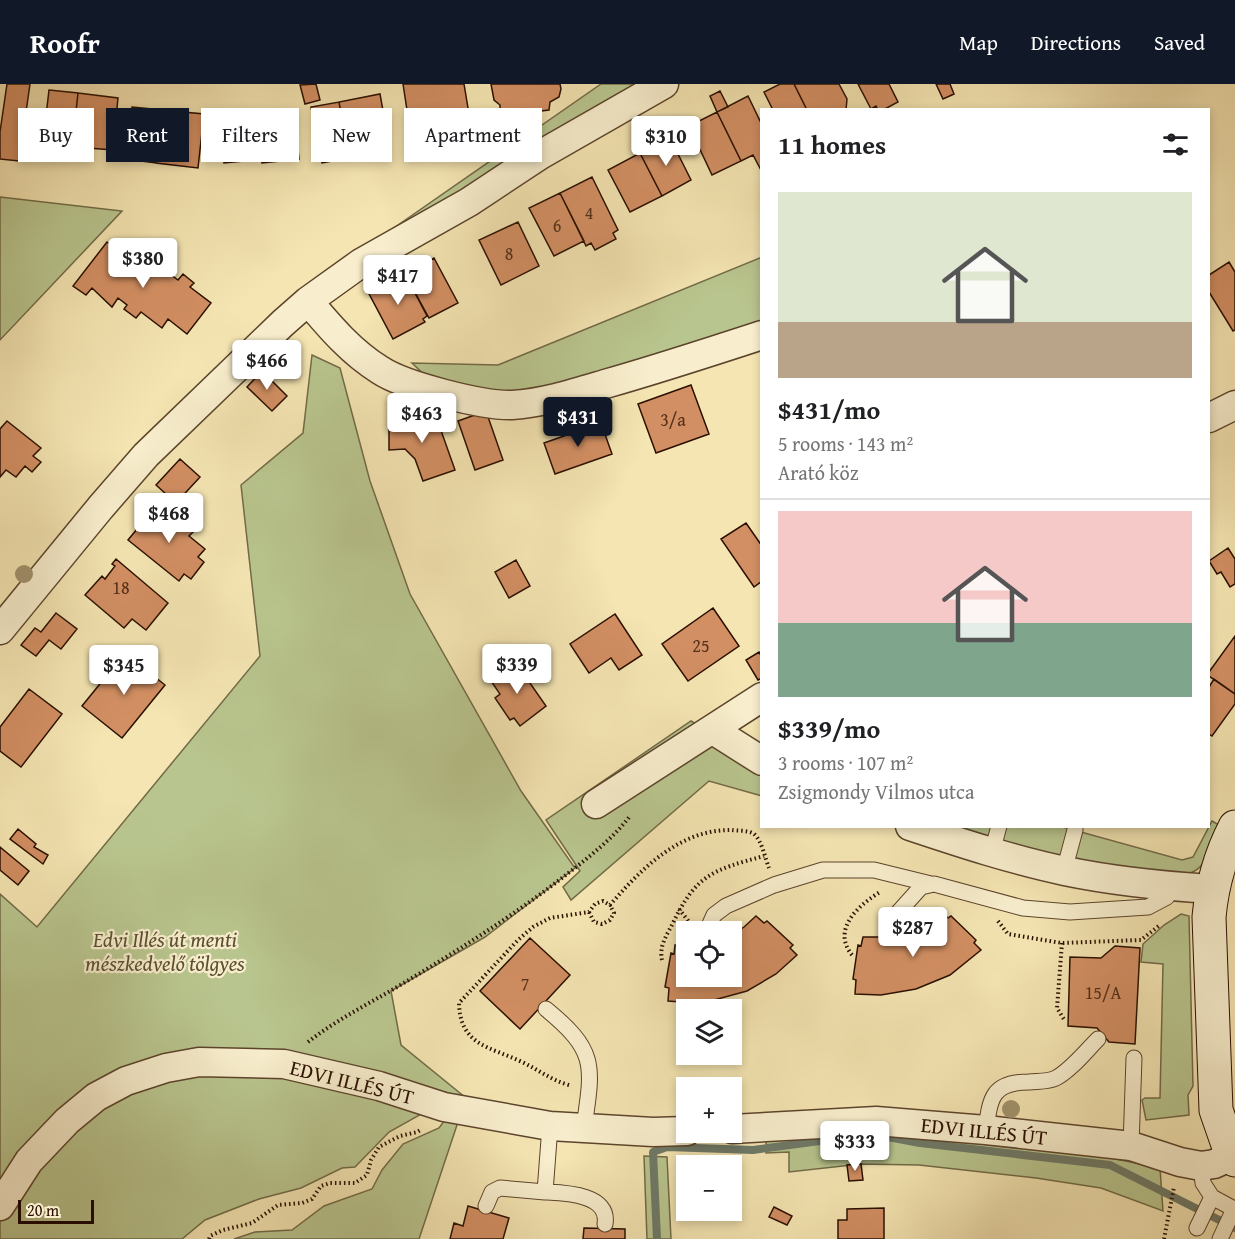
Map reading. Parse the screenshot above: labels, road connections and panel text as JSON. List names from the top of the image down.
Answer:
{
  "streets": {
    "street": ["EDVI ILLÉS ÚT"]
  },
  "parks": ["Edvi Illés út menti mészkedvelő tölgyes"],
  "house_numbers": [
    "4",
    "6",
    "8",
    "3/a",
    "18",
    "25",
    "7",
    "15/A"
  ],
  "scale_bar": "20 m",
  "page": {
    "header": "Roofr",
    "nav": ["Map", "Directions", "Saved"],
    "chip": [
      "Buy",
      "Rent",
      "Filters",
      "New",
      "Apartment"
    ],
    "heading": "11 homes",
    "price": [
      "$310",
      "$380",
      "$417",
      "$466",
      "$463",
      "$431",
      "$468",
      "$339",
      "$345",
      "$287",
      "$333"
    ],
    "list": [
      {
        "name": "$431/mo",
        "note": "5 rooms · 143 m² · Arató köz"
      },
      {
        "name": "$339/mo",
        "note": "3 rooms · 107 m² · Zsigmondy Vilmos utca"
      }
    ],
    "map_buttons": ["+", "−"],
    "scale": "20 m"
  }
}
